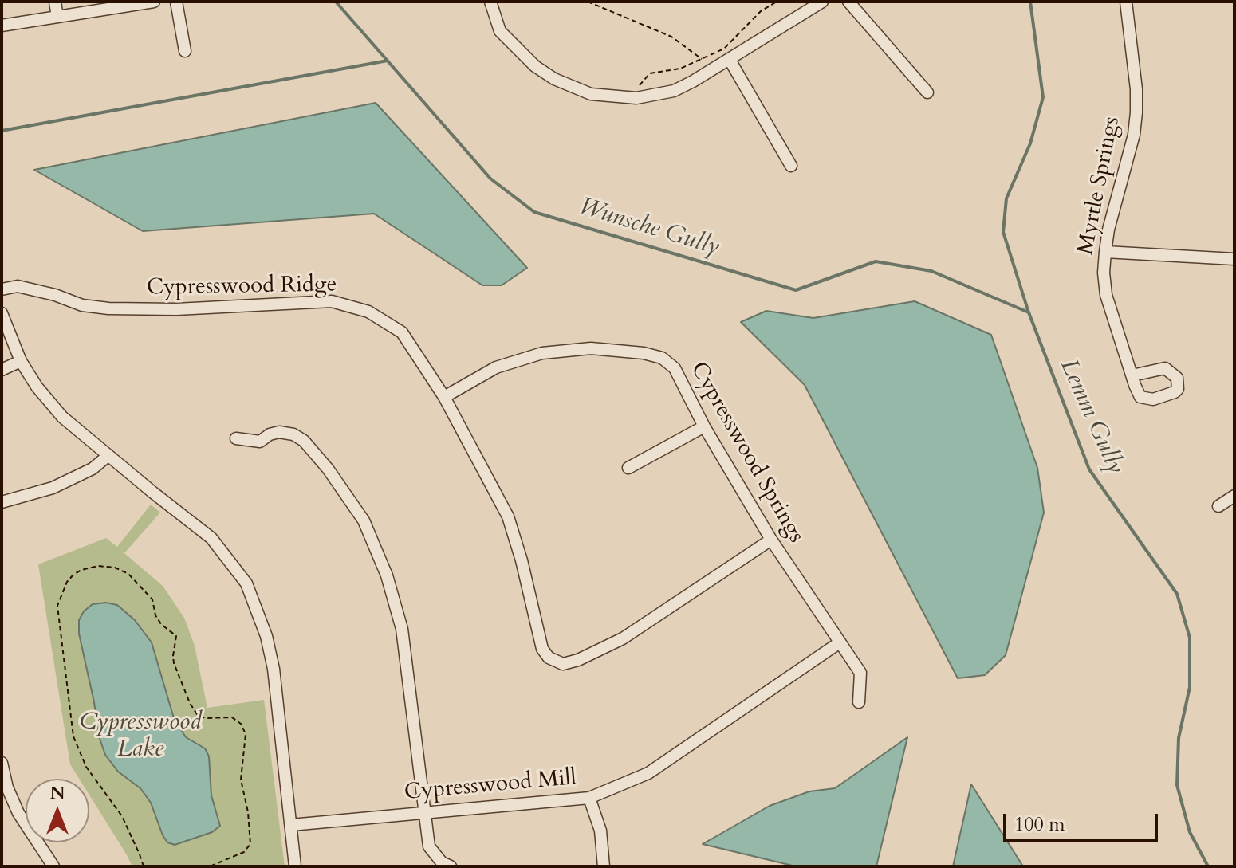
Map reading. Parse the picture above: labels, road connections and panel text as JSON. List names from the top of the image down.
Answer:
{
  "streets": {
    "street": [
      "Myrtle Springs",
      "Cypresswood Ridge",
      "Cypresswood Springs",
      "Cypresswood Mill"
    ]
  },
  "crossings": [
    ["Cypresswood Ridge", "Cypresswood Springs"],
    ["Cypresswood Springs", "Cypresswood Mill"]
  ],
  "water": ["Wunsche Gully", "Lemm Gully", "Cypresswood Lake"],
  "scale_bar": "100 m",
  "north": "top"
}
